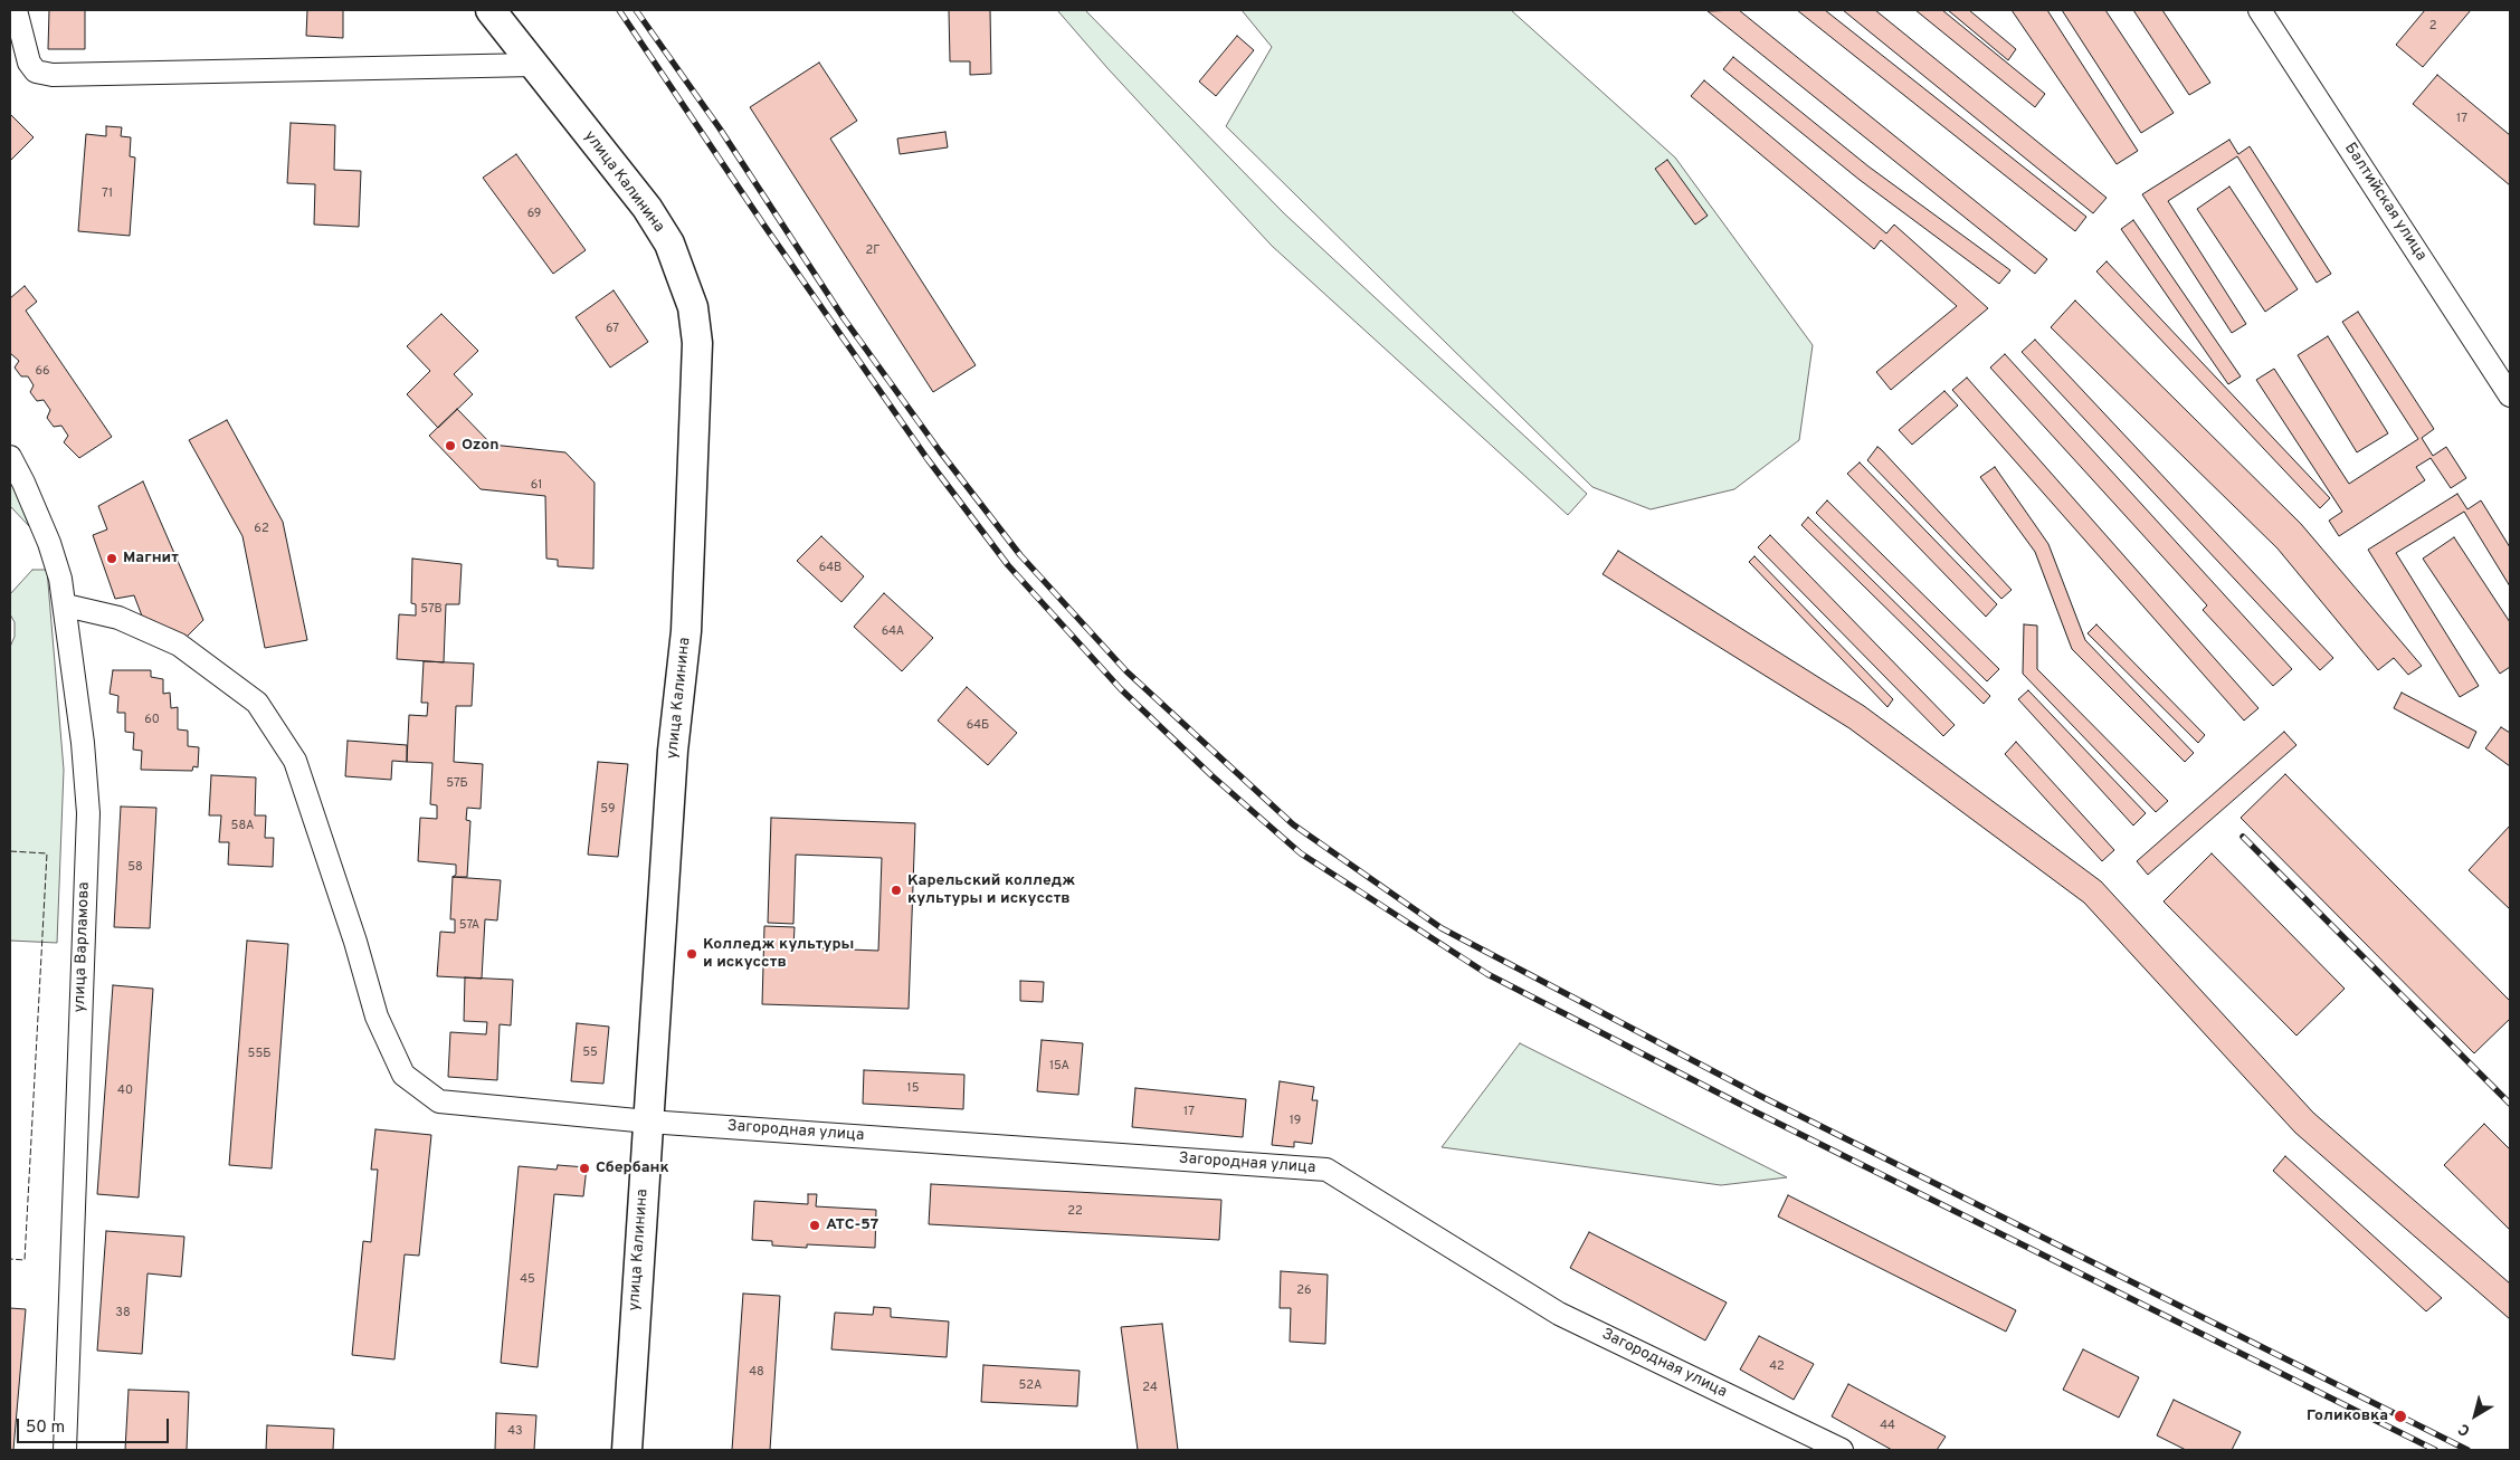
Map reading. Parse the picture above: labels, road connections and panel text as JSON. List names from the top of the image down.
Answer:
{
  "streets": {
    "main road": ["улица Калинина"],
    "street": ["Балтийская улица", "улица Варламова", "Загородная улица"]
  },
  "crossings": [
    ["улица Калинина", "Загородная улица"],
    ["улица Варламова", "Загородная улица"]
  ],
  "places": [
    "Ozon",
    "Магнит",
    "Карельский колледж культуры и искусств",
    "Колледж культуры и искусств",
    "Сбербанк",
    "АТС-57",
    "Голиковка"
  ],
  "house_numbers": [
    "2",
    "17",
    "71",
    "69",
    "2Г",
    "67",
    "66",
    "61",
    "62",
    "64В",
    "57В",
    "64А",
    "60",
    "64Б",
    "57Б",
    "59",
    "58А",
    "58",
    "57А",
    "55",
    "55Б",
    "15А",
    "15",
    "40",
    "17",
    "19",
    "22",
    "45",
    "26",
    "38",
    "42",
    "48",
    "52А",
    "24",
    "44",
    "43"
  ],
  "scale_bar": "50 m",
  "north": "bottom left"
}
